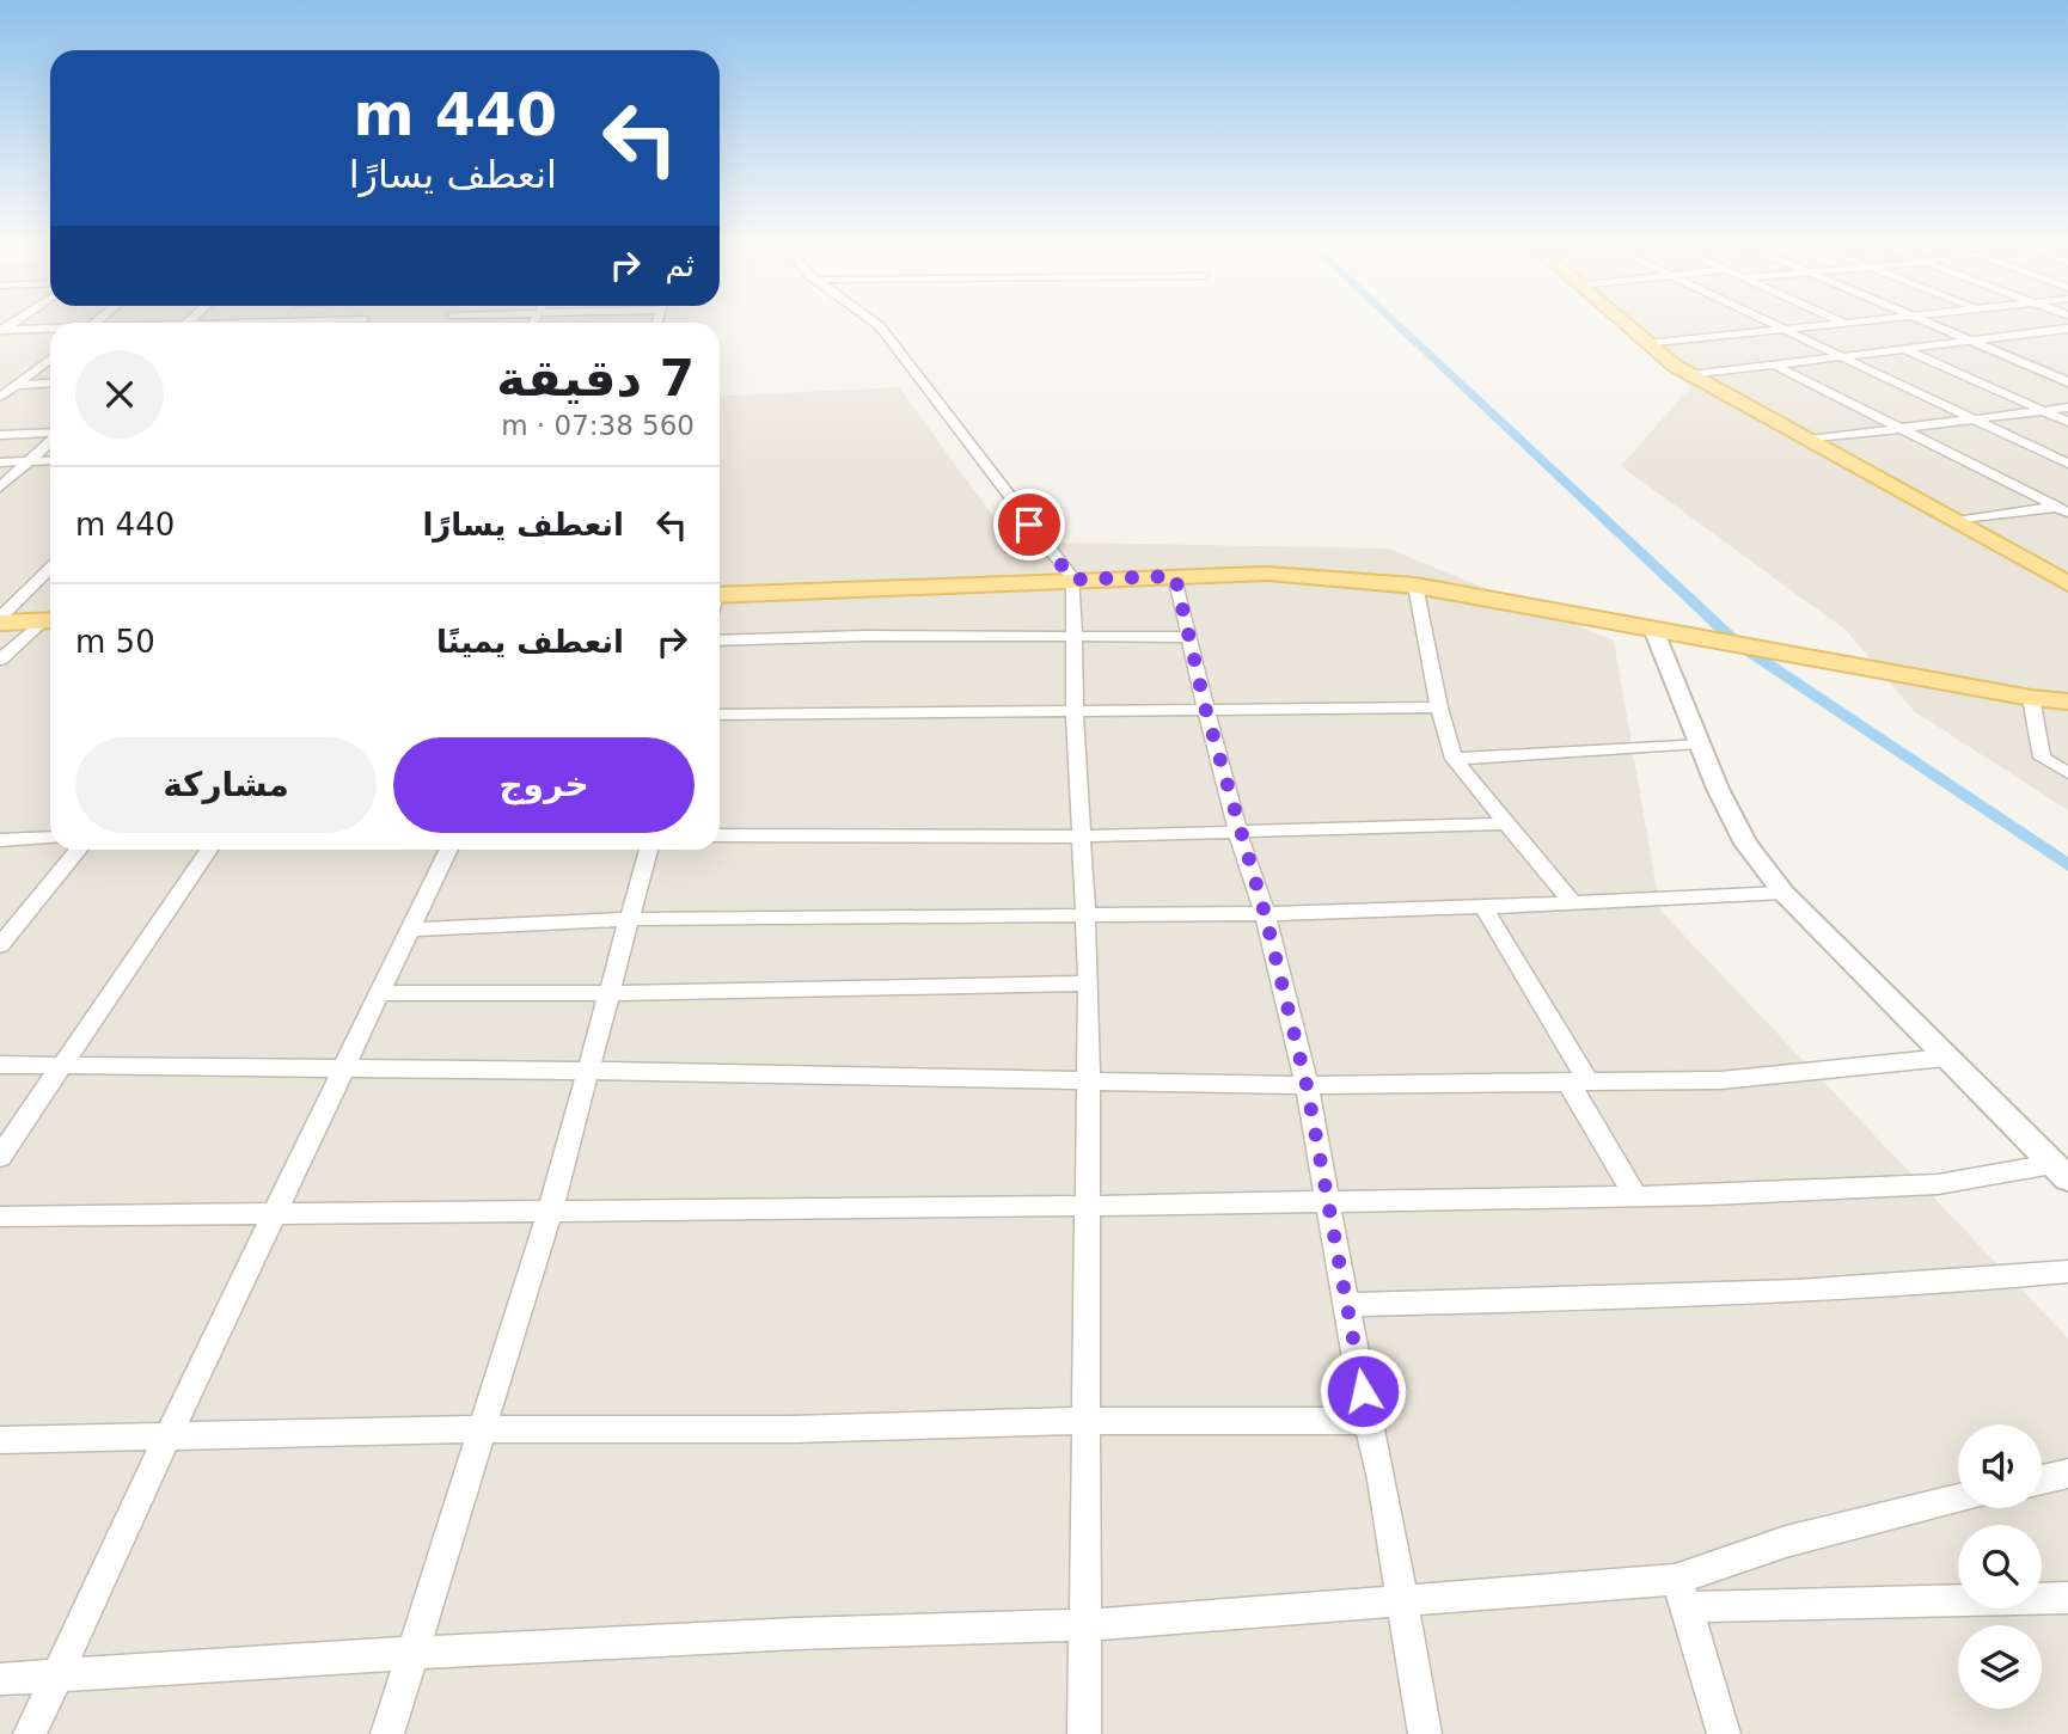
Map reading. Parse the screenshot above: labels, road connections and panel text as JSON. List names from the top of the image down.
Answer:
{
  "page": {
    "turn": ["440 m", "انعطف يسارًا"],
    "then": "ثم",
    "heading": ["7 دقيقة", "560 m · 07:38"],
    "list": [
      {
        "name": "انعطف يسارًا",
        "value": "440 m"
      },
      {
        "name": "انعطف يمينًا",
        "value": "50 m"
      }
    ],
    "buttons": ["خروج", "مشاركة"]
  }
}
